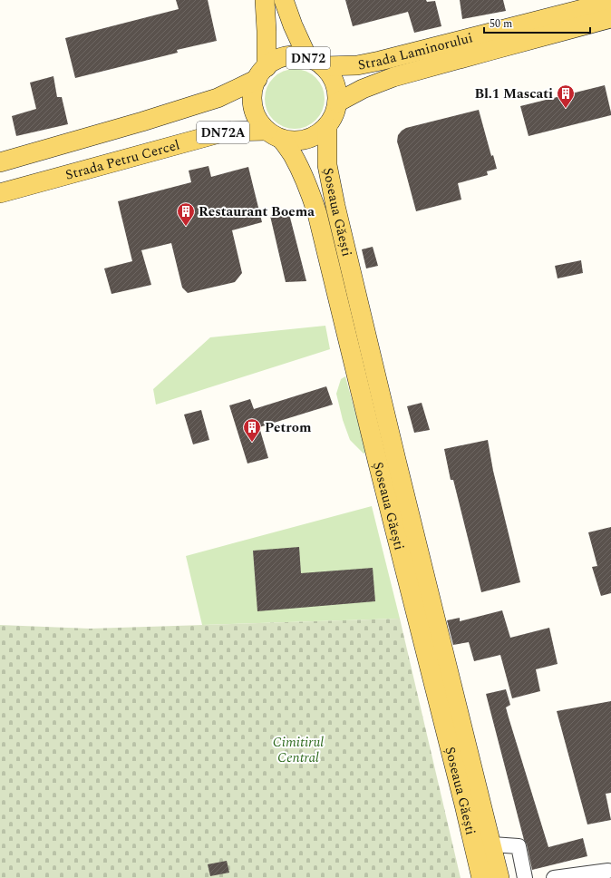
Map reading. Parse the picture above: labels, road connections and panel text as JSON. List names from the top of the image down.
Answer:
{
  "streets": {
    "main road": [
      "Strada Laminorului",
      "DN72",
      "DN72A",
      "Strada Petru Cercel",
      "Șoseaua Găești"
    ]
  },
  "crossings": [
    ["Strada Laminorului", "DN72"],
    ["Strada Laminorului", "DN72A"],
    ["Strada Laminorului", "Strada Petru Cercel"],
    ["Strada Laminorului", "Șoseaua Găești"],
    ["DN72", "DN72A"],
    ["DN72", "Strada Petru Cercel"],
    ["DN72", "Șoseaua Găești"],
    ["DN72A", "Strada Petru Cercel"],
    ["DN72A", "Șoseaua Găești"],
    ["Strada Petru Cercel", "Șoseaua Găești"]
  ],
  "parks": ["Cimitirul Central"],
  "places": {
    "building": ["Bl.1 Mascati", "Restaurant Boema", "Petrom"]
  },
  "scale_bar": "50 m"
}
